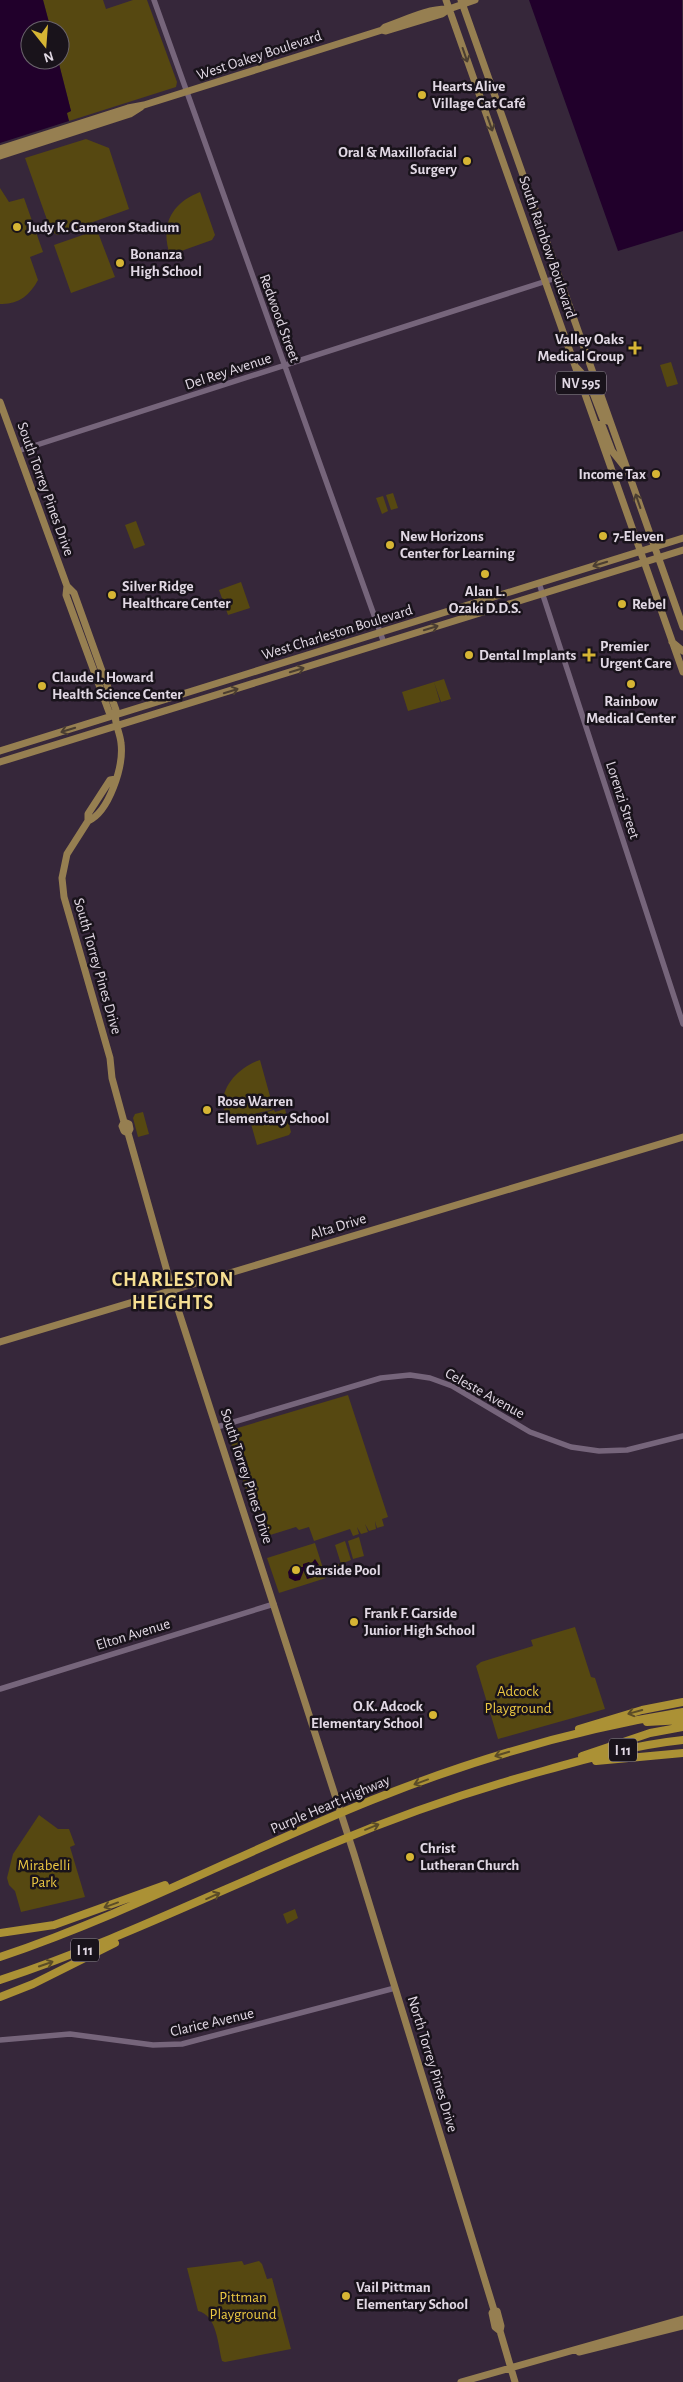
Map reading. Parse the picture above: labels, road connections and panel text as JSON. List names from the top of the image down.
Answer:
{
  "streets": {
    "highway": ["I 11", "Purple Heart Highway"],
    "main road": [
      "West Oakey Boulevard",
      "South Rainbow Boulevard",
      "NV 595",
      "South Torrey Pines Drive",
      "West Charleston Boulevard",
      "Alta Drive",
      "North Torrey Pines Drive"
    ],
    "street": [
      "Redwood Street",
      "Del Rey Avenue",
      "Lorenzi Street",
      "Celeste Avenue",
      "Elton Avenue",
      "Clarice Avenue"
    ]
  },
  "crossings": [
    ["West Oakey Boulevard", "South Rainbow Boulevard"],
    ["West Oakey Boulevard", "Redwood Street"],
    ["South Rainbow Boulevard", "Del Rey Avenue"],
    ["South Rainbow Boulevard", "West Charleston Boulevard"],
    ["Redwood Street", "Del Rey Avenue"],
    ["Redwood Street", "West Charleston Boulevard"],
    ["Del Rey Avenue", "South Torrey Pines Drive"],
    ["South Torrey Pines Drive", "West Charleston Boulevard"],
    ["South Torrey Pines Drive", "Alta Drive"],
    ["South Torrey Pines Drive", "Celeste Avenue"],
    ["South Torrey Pines Drive", "Elton Avenue"],
    ["South Torrey Pines Drive", "North Torrey Pines Drive"],
    ["West Charleston Boulevard", "Lorenzi Street"],
    ["Clarice Avenue", "North Torrey Pines Drive"]
  ],
  "districts": ["CHARLESTON HEIGHTS"],
  "parks": ["Adcock Playground", "Mirabelli Park", "Pittman Playground"],
  "places": {
    "other": [
      "Hearts Alive Village Cat Café",
      "Oral & Maxillofacial Surgery",
      "Judy K. Cameron Stadium",
      "Bonanza High School",
      "Income Tax",
      "7-Eleven",
      "New Horizons Center for Learning",
      "Alan L. Ozaki D.D.S.",
      "Silver Ridge Healthcare Center",
      "Rebel",
      "Dental Implants",
      "Rainbow Medical Center",
      "Claude I. Howard Health Science Center",
      "Rose Warren Elementary School",
      "Garside Pool",
      "Frank F. Garside Junior High School",
      "O.K. Adcock Elementary School",
      "Christ Lutheran Church",
      "Vail Pittman Elementary School"
    ],
    "health": ["Valley Oaks Medical Group", "Premier Urgent Care"]
  },
  "north": "bottom"
}
